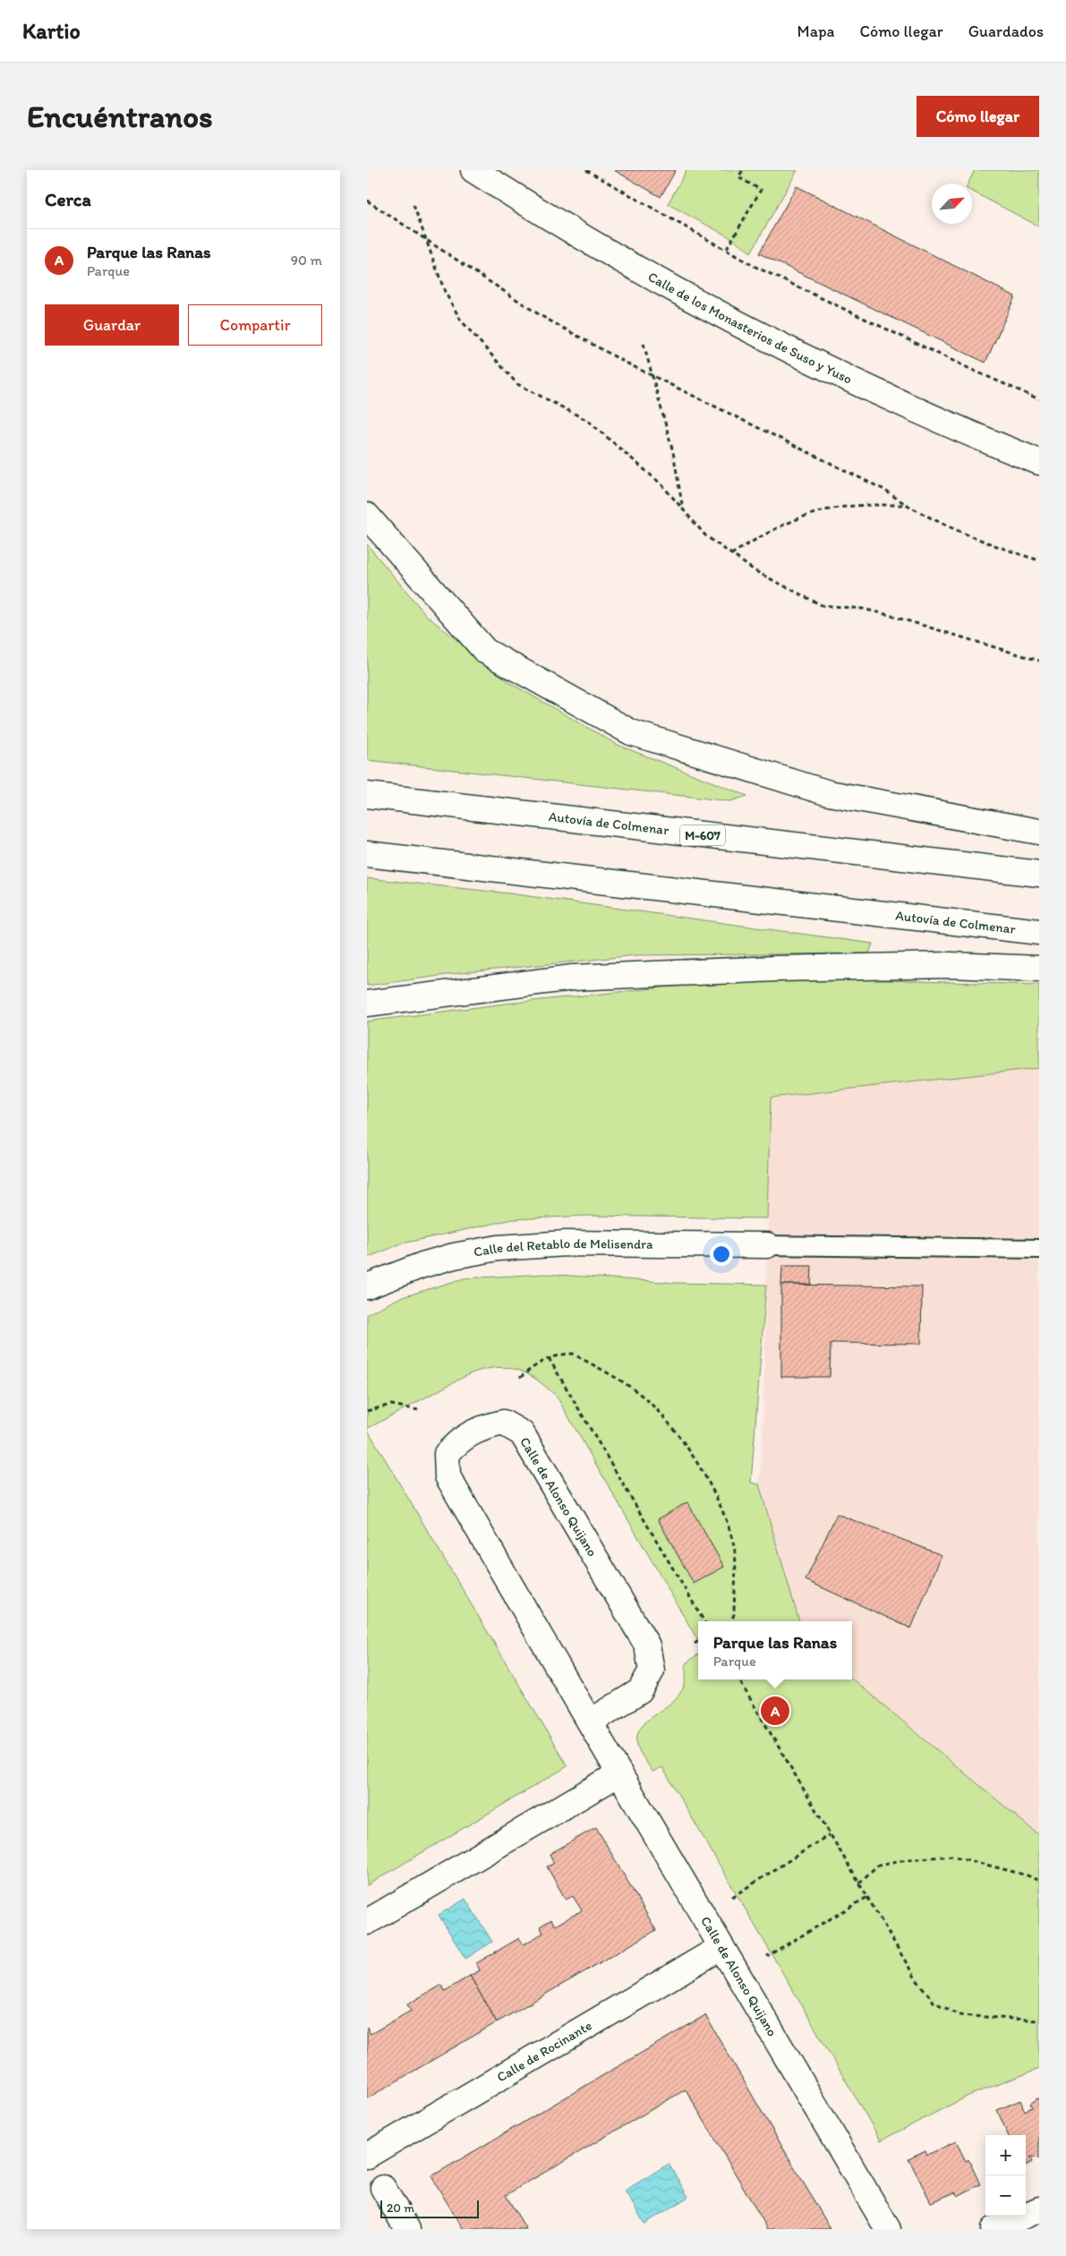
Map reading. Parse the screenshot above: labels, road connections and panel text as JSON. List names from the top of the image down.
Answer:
{
  "streets": {
    "main road": [
      "Calle de los Monasterios de Suso y Yuso",
      "Autovía de Colmenar",
      "M-607",
      "Calle del Retablo de Melisendra",
      "Calle de Alonso Quijano",
      "Calle de Rocinante"
    ]
  },
  "crossings": [
    ["Calle de Alonso Quijano", "Calle de Rocinante"]
  ],
  "scale_bar": "20 m",
  "north": "top right",
  "page": {
    "header": "Kartio",
    "nav": ["Mapa", "Cómo llegar", "Guardados"],
    "buttons": [
      "Cómo llegar",
      ["Guardar", "Compartir"]
    ],
    "title": "Encuéntranos",
    "heading": "Cerca",
    "list": [
      {
        "mark": "A",
        "name": "Parque las Ranas",
        "note": "Parque",
        "value": "90 m"
      }
    ],
    "popup": ["Parque las Ranas", "Parque"],
    "pins": "A",
    "map_buttons": ["+", "−"],
    "scale": "20 m"
  }
}
